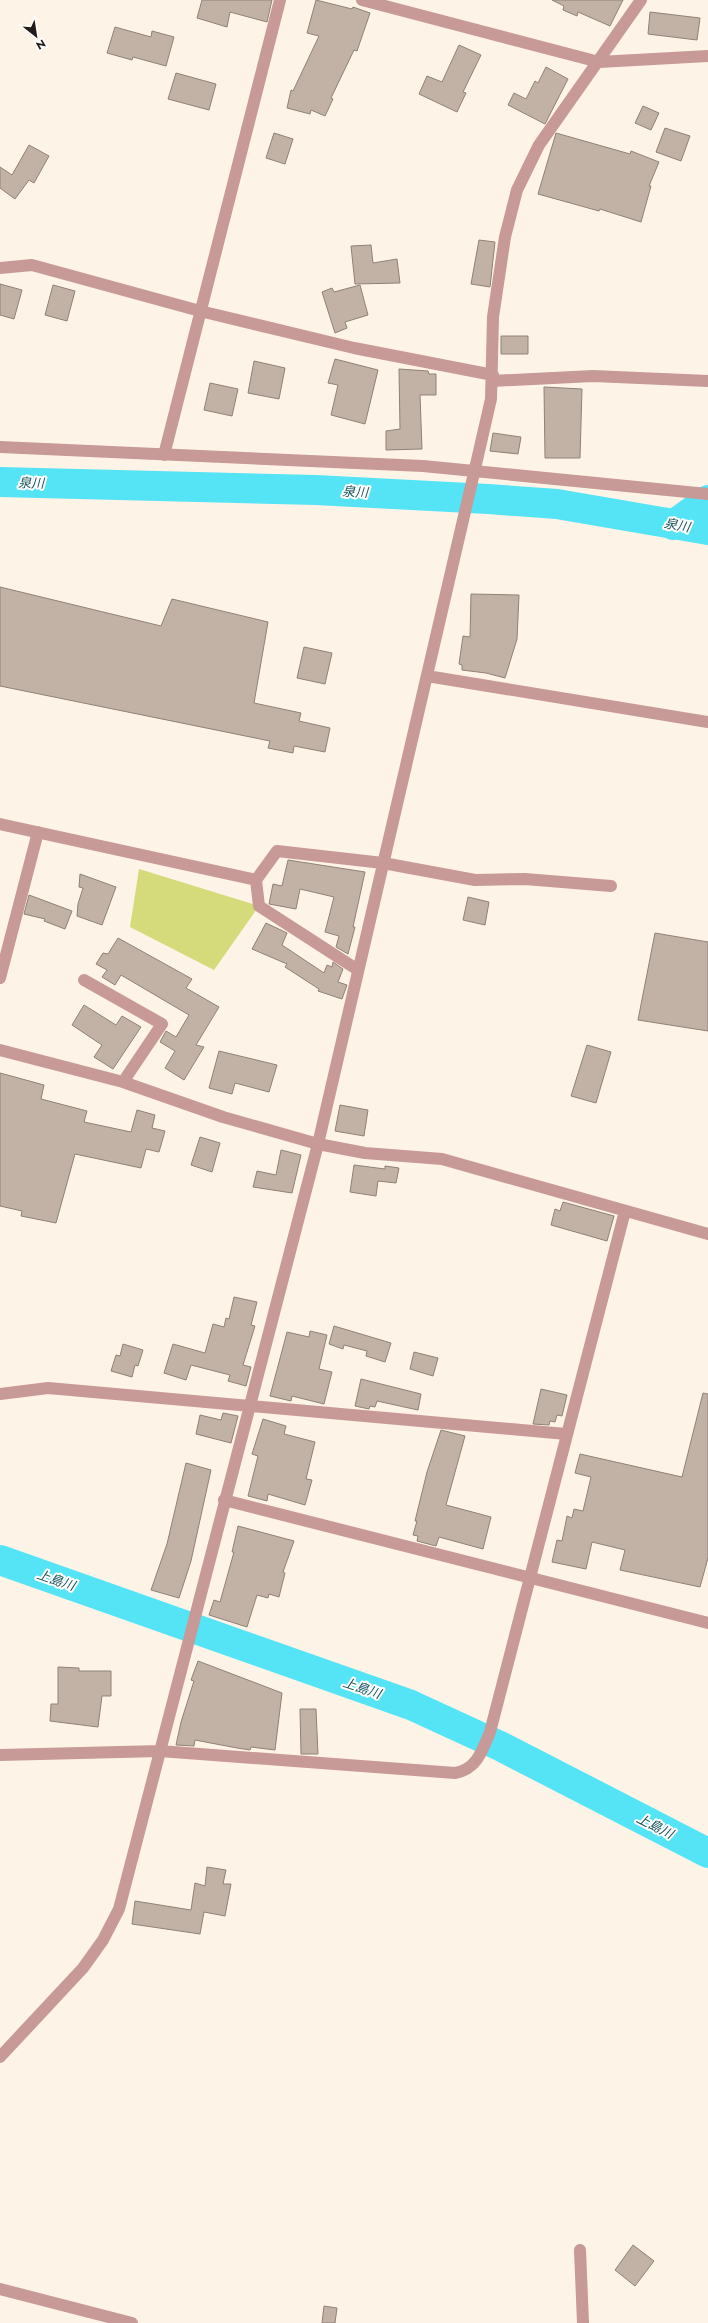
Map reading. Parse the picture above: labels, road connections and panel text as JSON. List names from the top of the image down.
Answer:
{
  "water": ["泉川", "上島川"],
  "north": "bottom right"
}
